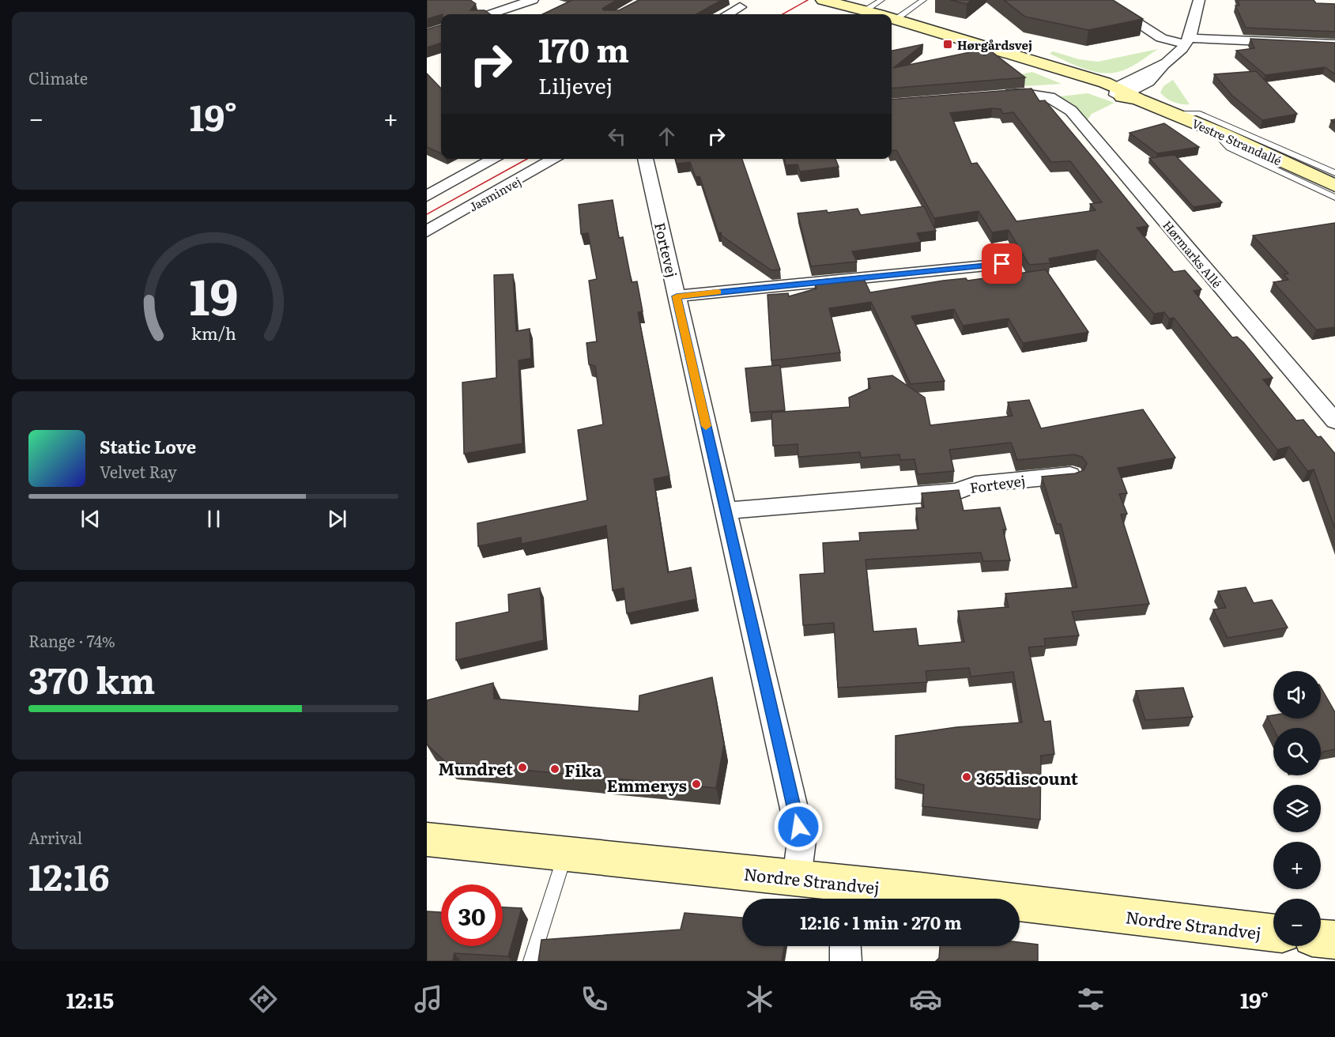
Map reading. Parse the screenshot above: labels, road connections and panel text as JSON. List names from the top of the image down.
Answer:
{
  "streets": {
    "street": [
      "Vestre Strandallé",
      "Jasminvej",
      "Fortevej",
      "Hørmarks Allé",
      "Nordre Strandvej"
    ]
  },
  "crossings": [
    ["Fortevej", "Nordre Strandvej"]
  ],
  "places": {
    "transit": ["Hørgårdsvej"],
    "other": [
      "Mundret",
      "Fika",
      "365discount",
      "Emmerys"
    ]
  },
  "page": {
    "tile": [
      "Climate",
      ["Range · 74%", "370 km"],
      ["Arrival", "12:16"]
    ],
    "turn": ["170 m", "Liljevej"],
    "heat": ["−", "19°", "+"],
    "song": ["Static Love", "Velvet Ray"],
    "map_buttons": ["+", "−"],
    "limit": "30",
    "trip": "12:16 · 1 min · 270 m",
    "tabs": ["12:15", "19°"],
    "gauge": ["19", "km/h"]
  }
}
